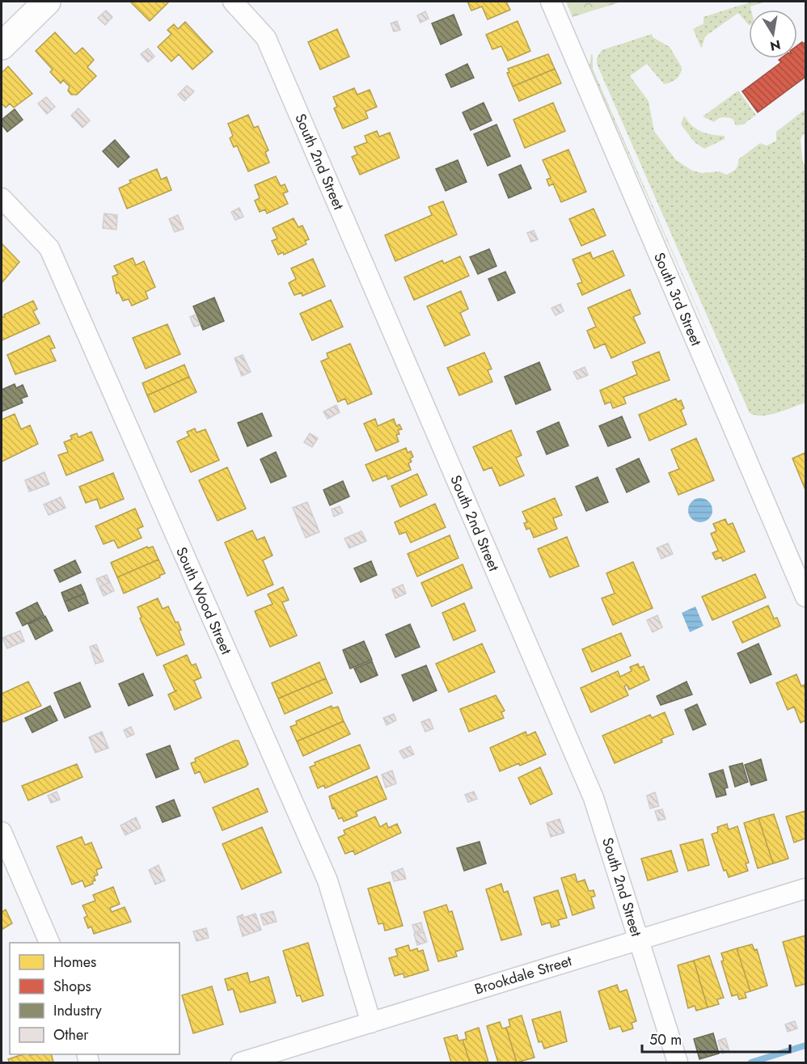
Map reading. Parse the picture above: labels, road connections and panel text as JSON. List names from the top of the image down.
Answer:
{
  "streets": {
    "street": [
      "South 2nd Street",
      "South 3rd Street",
      "South Wood Street",
      "Brookdale Street"
    ]
  },
  "crossings": [
    ["South 2nd Street", "Brookdale Street"],
    ["South Wood Street", "Brookdale Street"]
  ],
  "legend": [
    "Homes",
    "Shops",
    "Industry",
    "Other"
  ],
  "scale_bar": "50 m",
  "north": "bottom"
}
